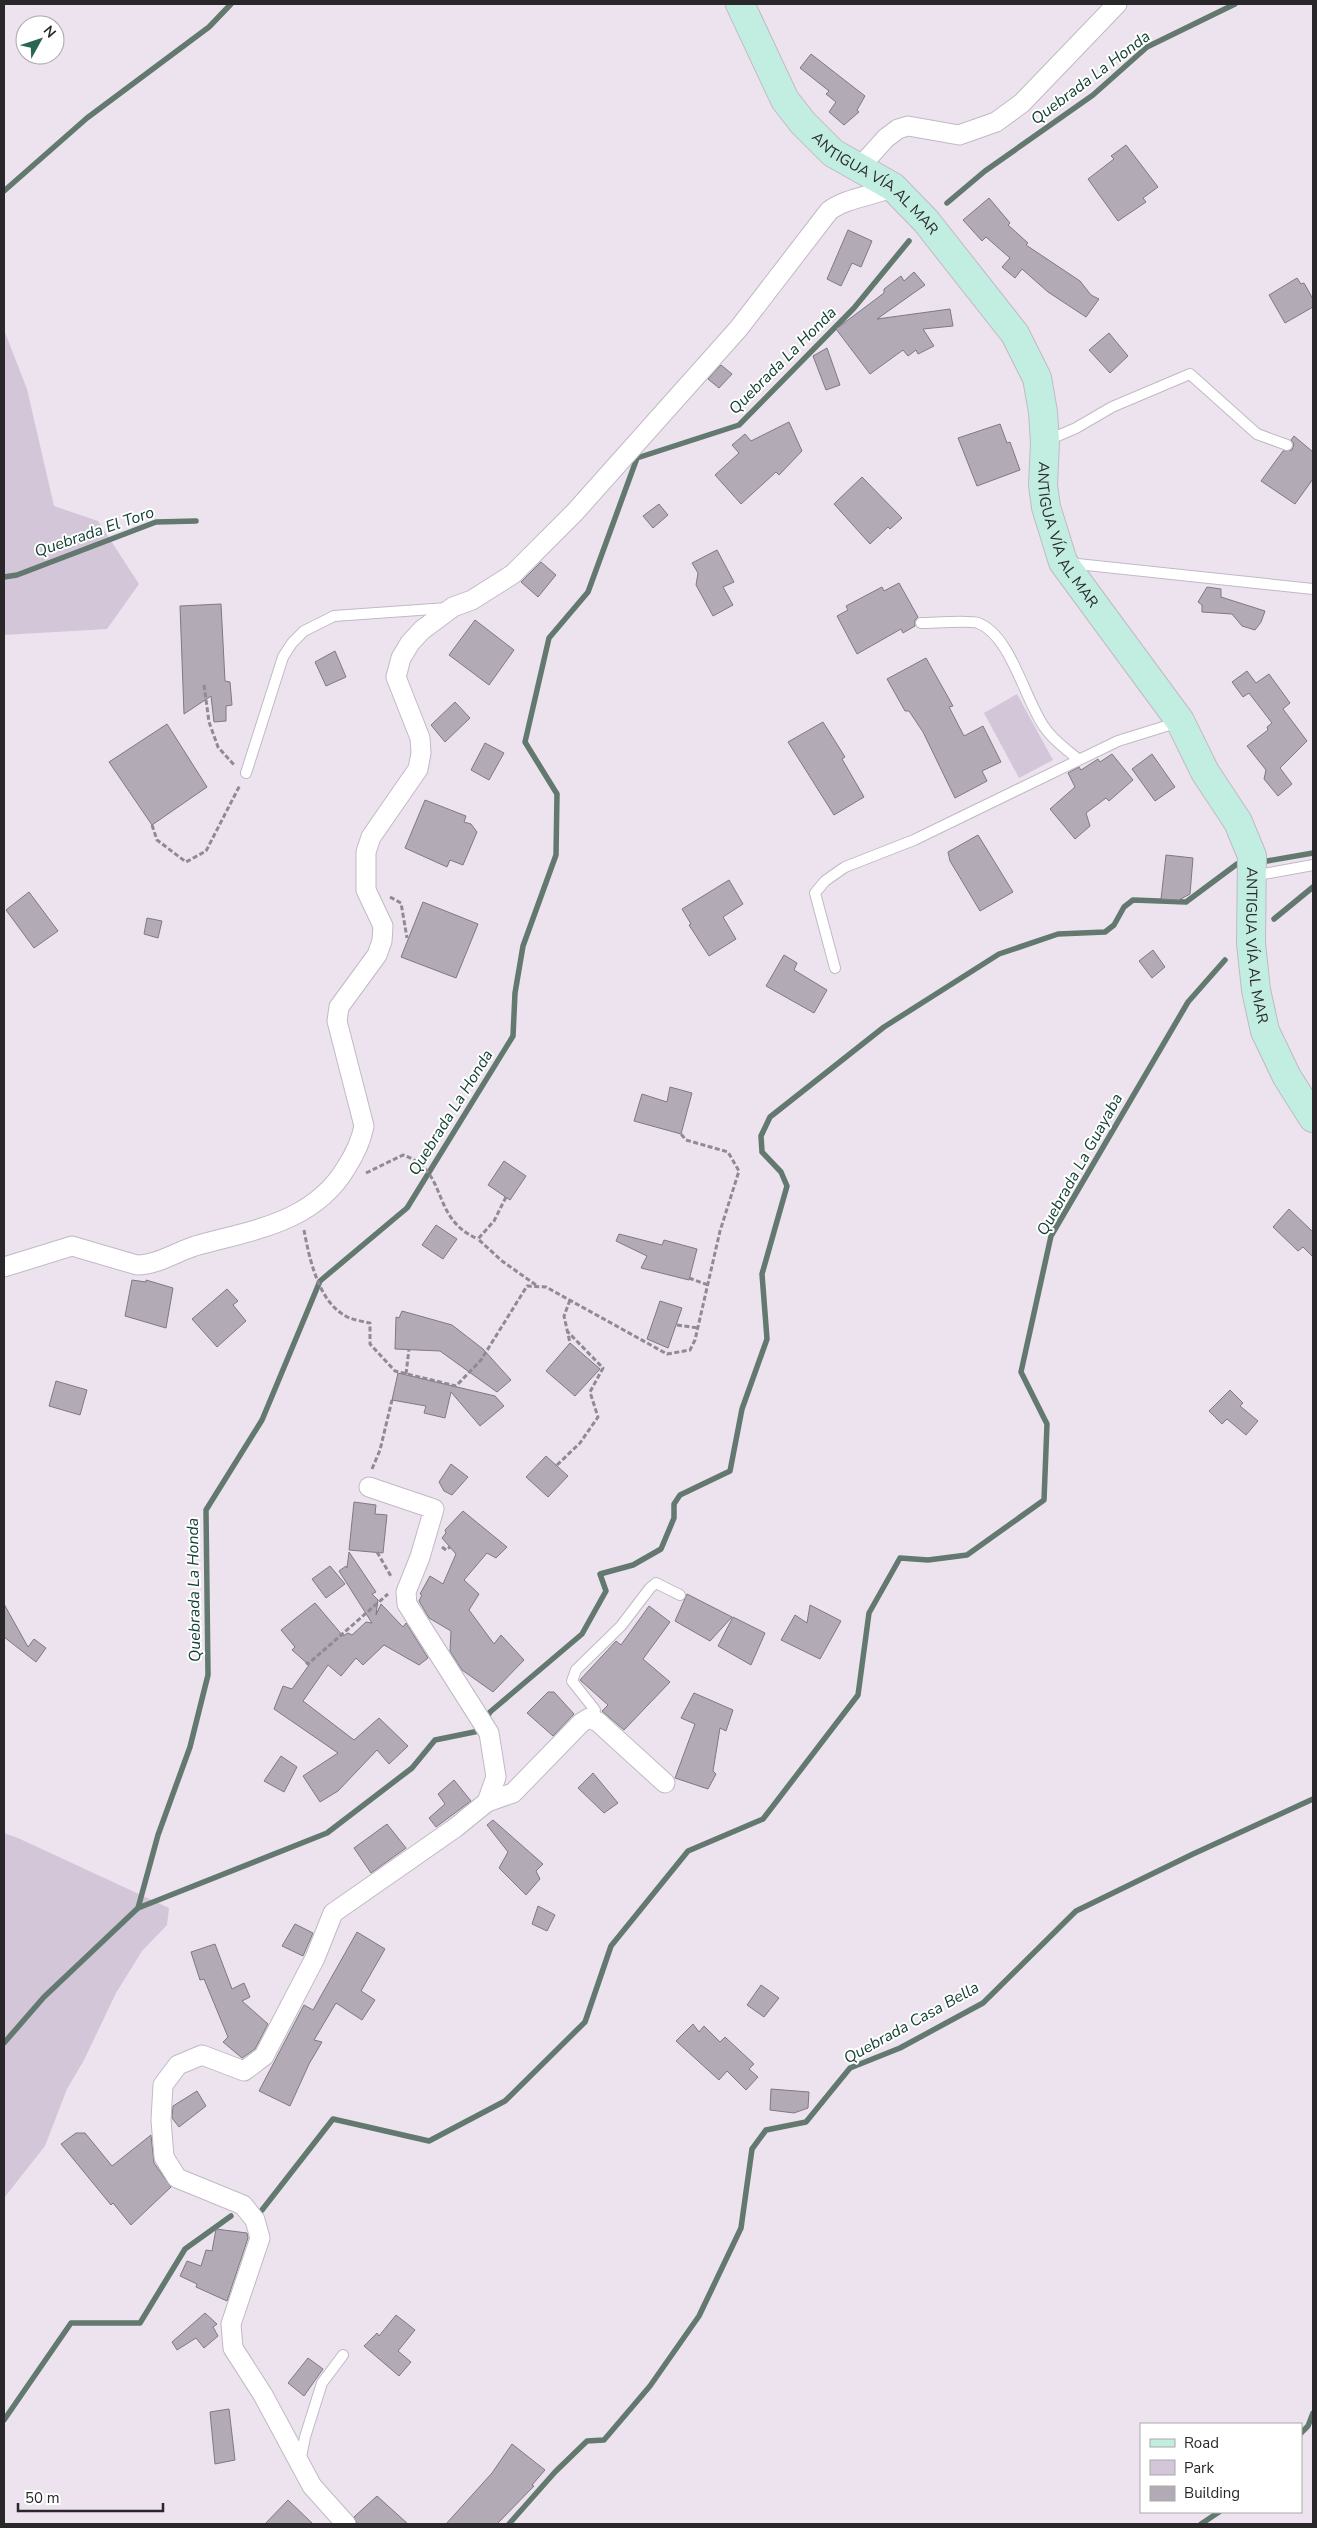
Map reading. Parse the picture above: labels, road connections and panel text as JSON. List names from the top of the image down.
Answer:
{
  "streets": {
    "main road": ["ANTIGUA VÍA AL MAR"]
  },
  "water": [
    "Quebrada La Honda",
    "Quebrada El Toro",
    "Quebrada La Guayaba",
    "Quebrada Casa Bella"
  ],
  "legend": ["Road", "Park", "Building"],
  "scale_bar": "50 m",
  "north": "top right"
}
